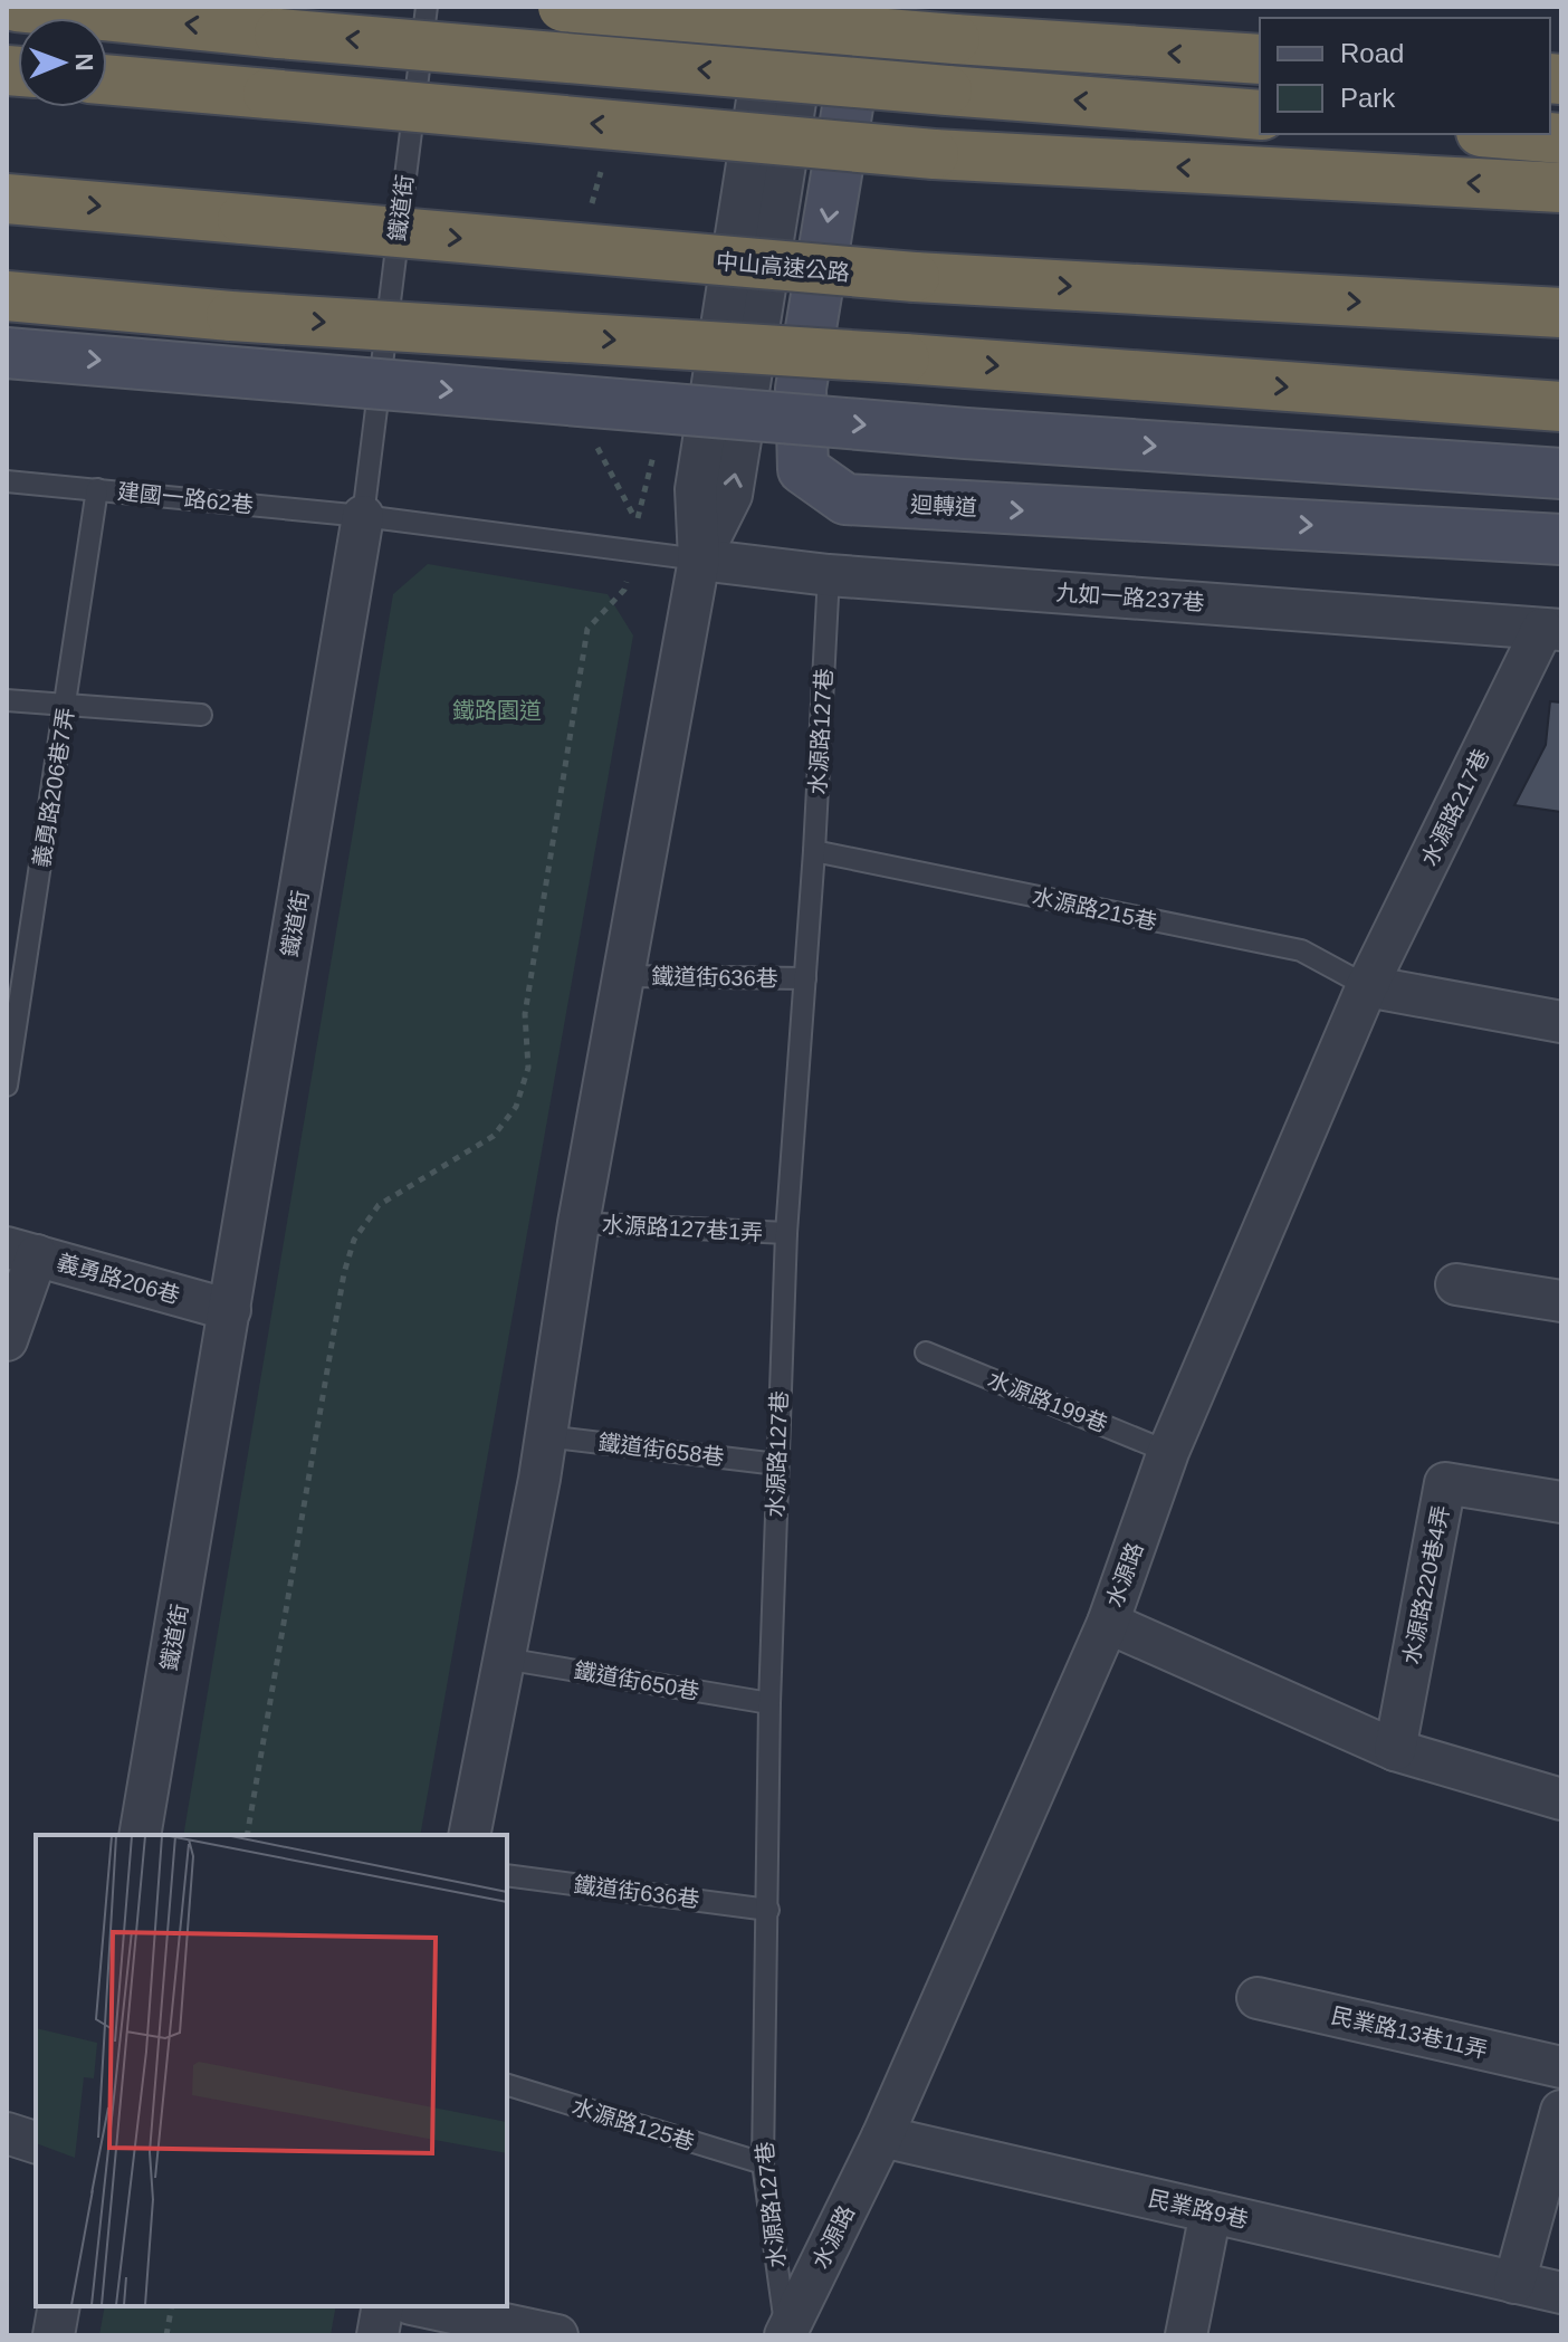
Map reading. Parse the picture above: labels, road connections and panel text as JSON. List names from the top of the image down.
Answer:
{
  "streets": {
    "highway": ["中山高速公路"],
    "street": [
      "鐵道街",
      "迴轉道",
      "九如一路237巷",
      "水源路217巷",
      "義勇路206巷",
      "水源路",
      "水源路220巷4弄",
      "民業路13巷11弄",
      "民業路9巷"
    ],
    "lane": [
      "建國一路62巷",
      "水源路127巷",
      "義勇路206巷7弄",
      "水源路215巷",
      "鐵道街636巷",
      "水源路127巷1弄",
      "水源路199巷",
      "鐵道街658巷",
      "鐵道街650巷",
      "水源路125巷"
    ]
  },
  "crossings": [
    ["鐵道街", "建國一路62巷"],
    ["鐵道街", "義勇路206巷"],
    ["建國一路62巷", "九如一路237巷"],
    ["建國一路62巷", "義勇路206巷7弄"],
    ["九如一路237巷", "水源路127巷"],
    ["九如一路237巷", "水源路217巷"],
    ["水源路127巷", "水源路215巷"],
    ["水源路127巷", "鐵道街636巷"],
    ["水源路127巷", "水源路127巷1弄"],
    ["水源路127巷", "鐵道街658巷"],
    ["水源路127巷", "水源路"],
    ["水源路127巷", "鐵道街650巷"],
    ["水源路127巷", "水源路125巷"],
    ["水源路217巷", "水源路215巷"],
    ["水源路217巷", "水源路"],
    ["水源路215巷", "水源路"],
    ["水源路199巷", "水源路"],
    ["水源路", "民業路9巷"]
  ],
  "parks": ["鐵路園道"],
  "legend": ["Road", "Park"],
  "north": "right"
}
